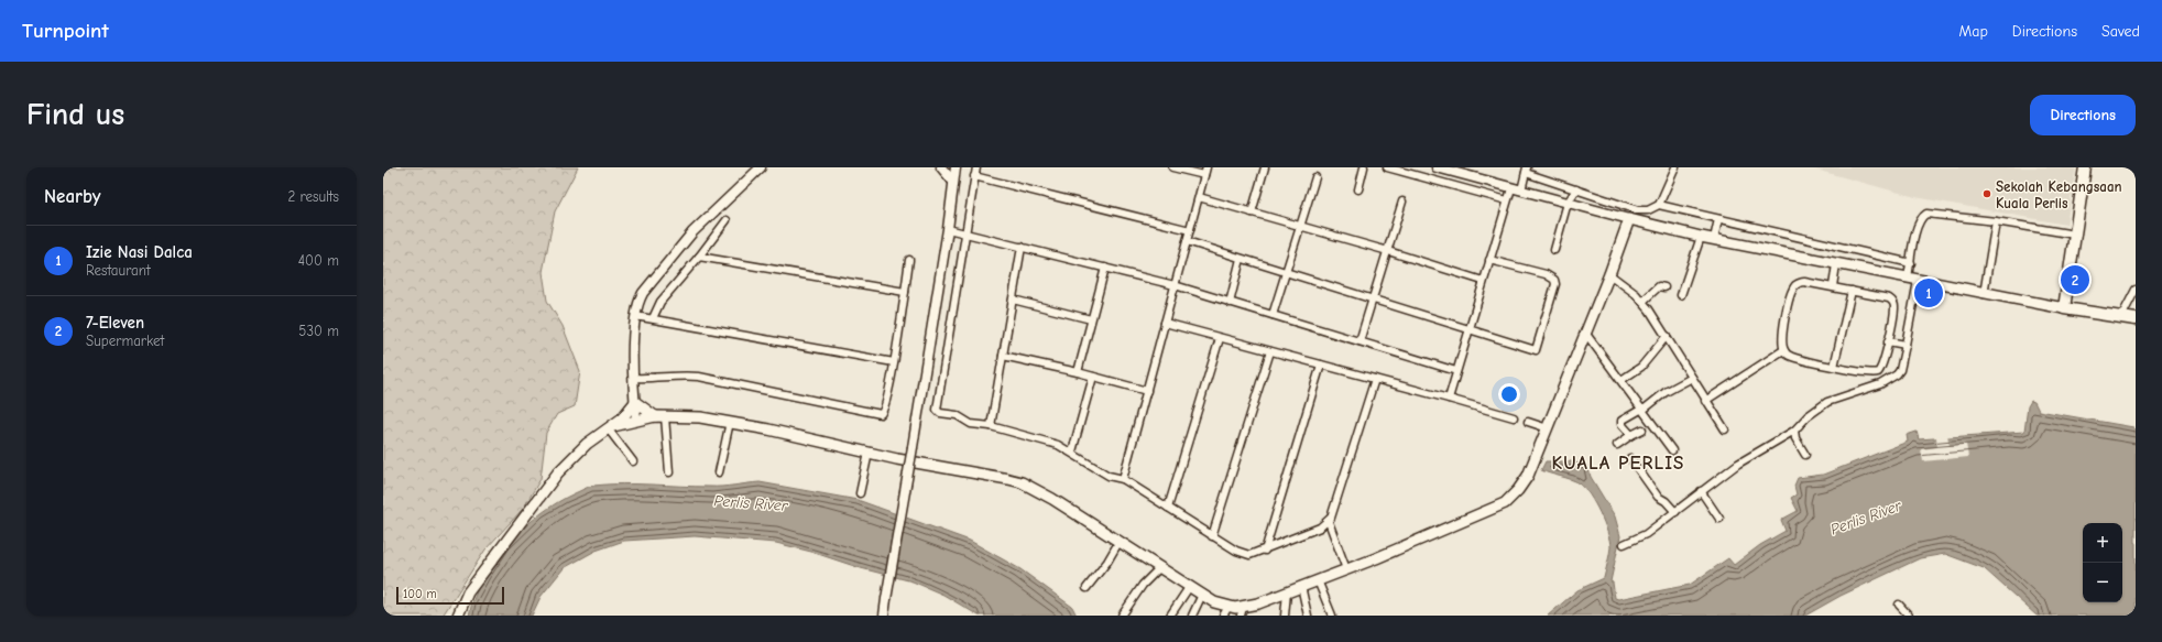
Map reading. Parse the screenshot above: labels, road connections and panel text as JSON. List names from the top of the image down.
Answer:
{
  "districts": ["KUALA PERLIS"],
  "water": ["Perlis River"],
  "places": ["Sekolah Kebangsaan Kuala Perlis"],
  "scale_bar": "100 m",
  "page": {
    "header": "Turnpoint",
    "nav": ["Map", "Directions", "Saved"],
    "buttons": "Directions",
    "title": "Find us",
    "heading": ["Nearby", "2 results"],
    "list": [
      {
        "mark": "1",
        "name": "Izie Nasi Dalca",
        "note": "Restaurant",
        "value": "400 m"
      },
      {
        "mark": "2",
        "name": "7-Eleven",
        "note": "Supermarket",
        "value": "530 m"
      }
    ],
    "pins": ["2", "1"],
    "map_buttons": ["+", "−"],
    "scale": "100 m"
  }
}
